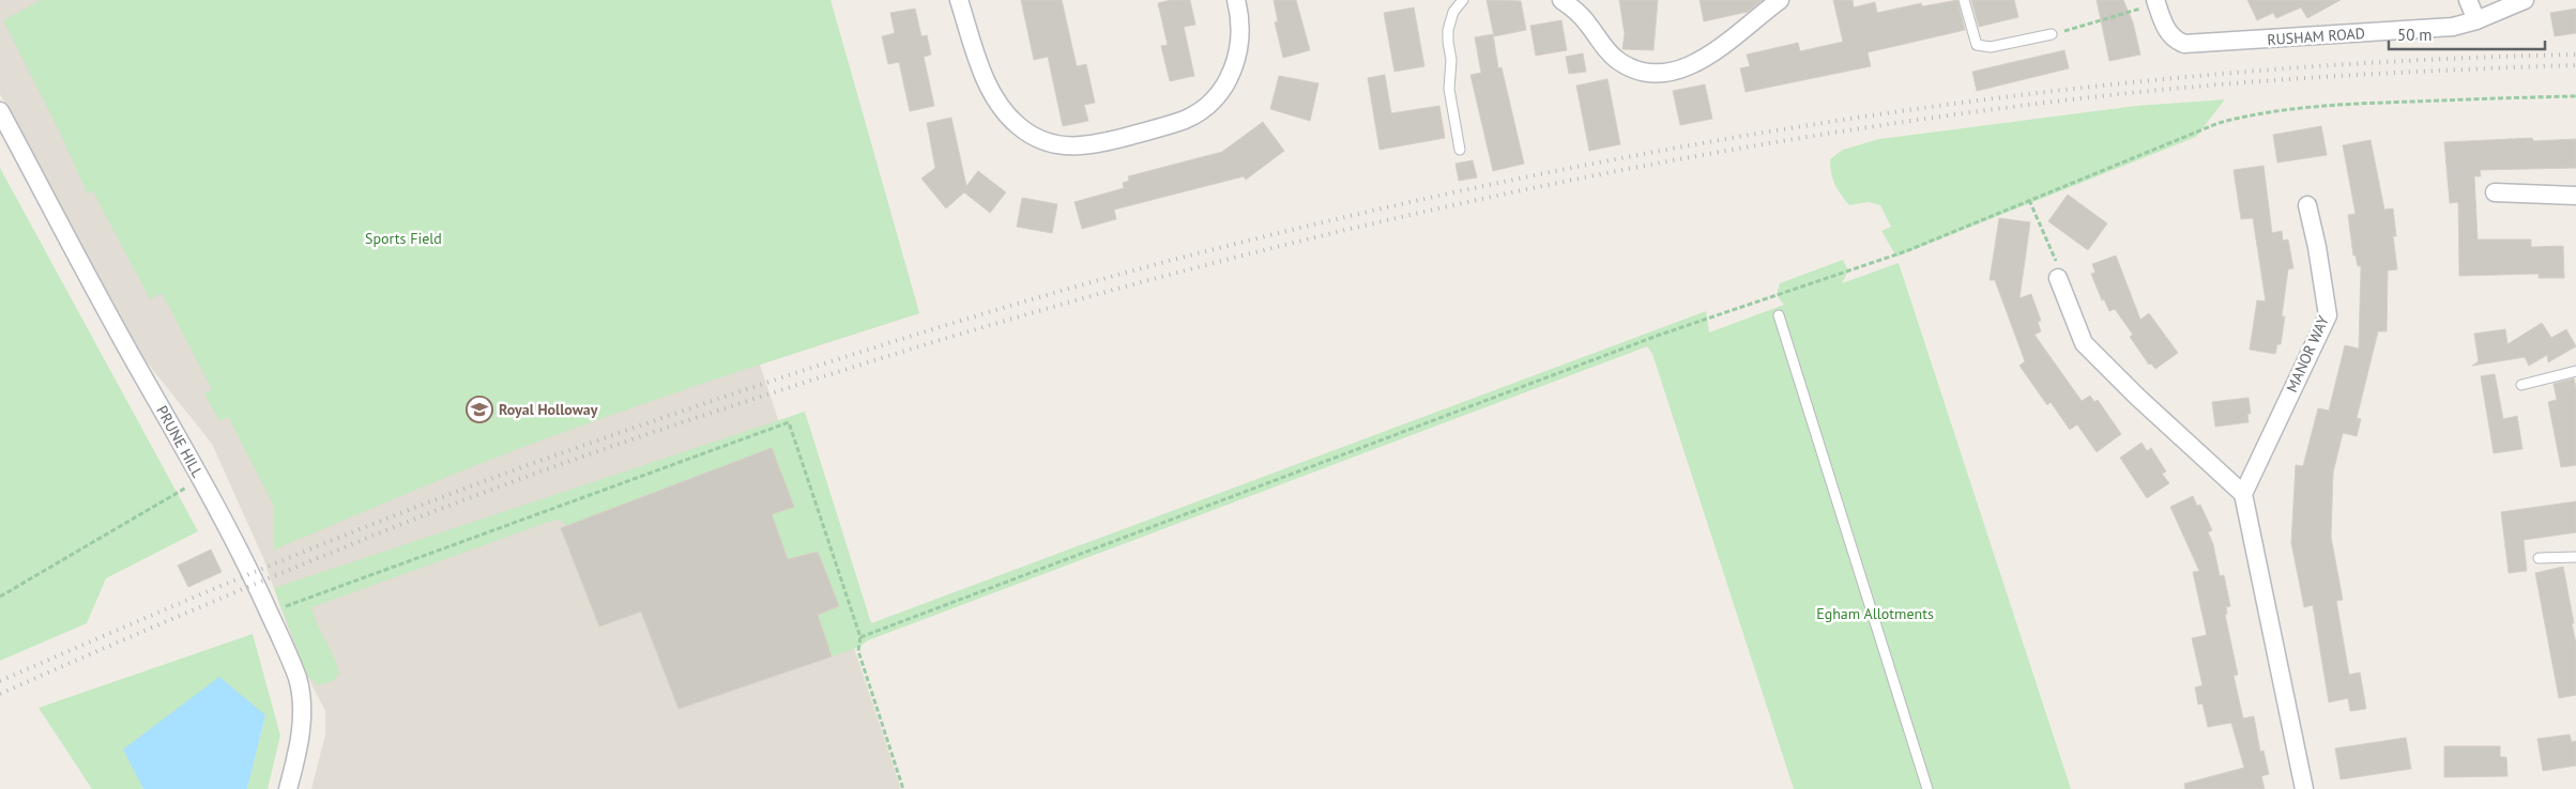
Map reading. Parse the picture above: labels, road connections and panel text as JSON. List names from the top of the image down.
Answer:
{
  "streets": {
    "street": ["RUSHAM ROAD", "MANOR WAY", "PRUNE HILL"]
  },
  "parks": ["Sports Field", "Egham Allotments"],
  "places": {
    "school or university": ["Royal Holloway"]
  },
  "scale_bar": "50 m"
}
